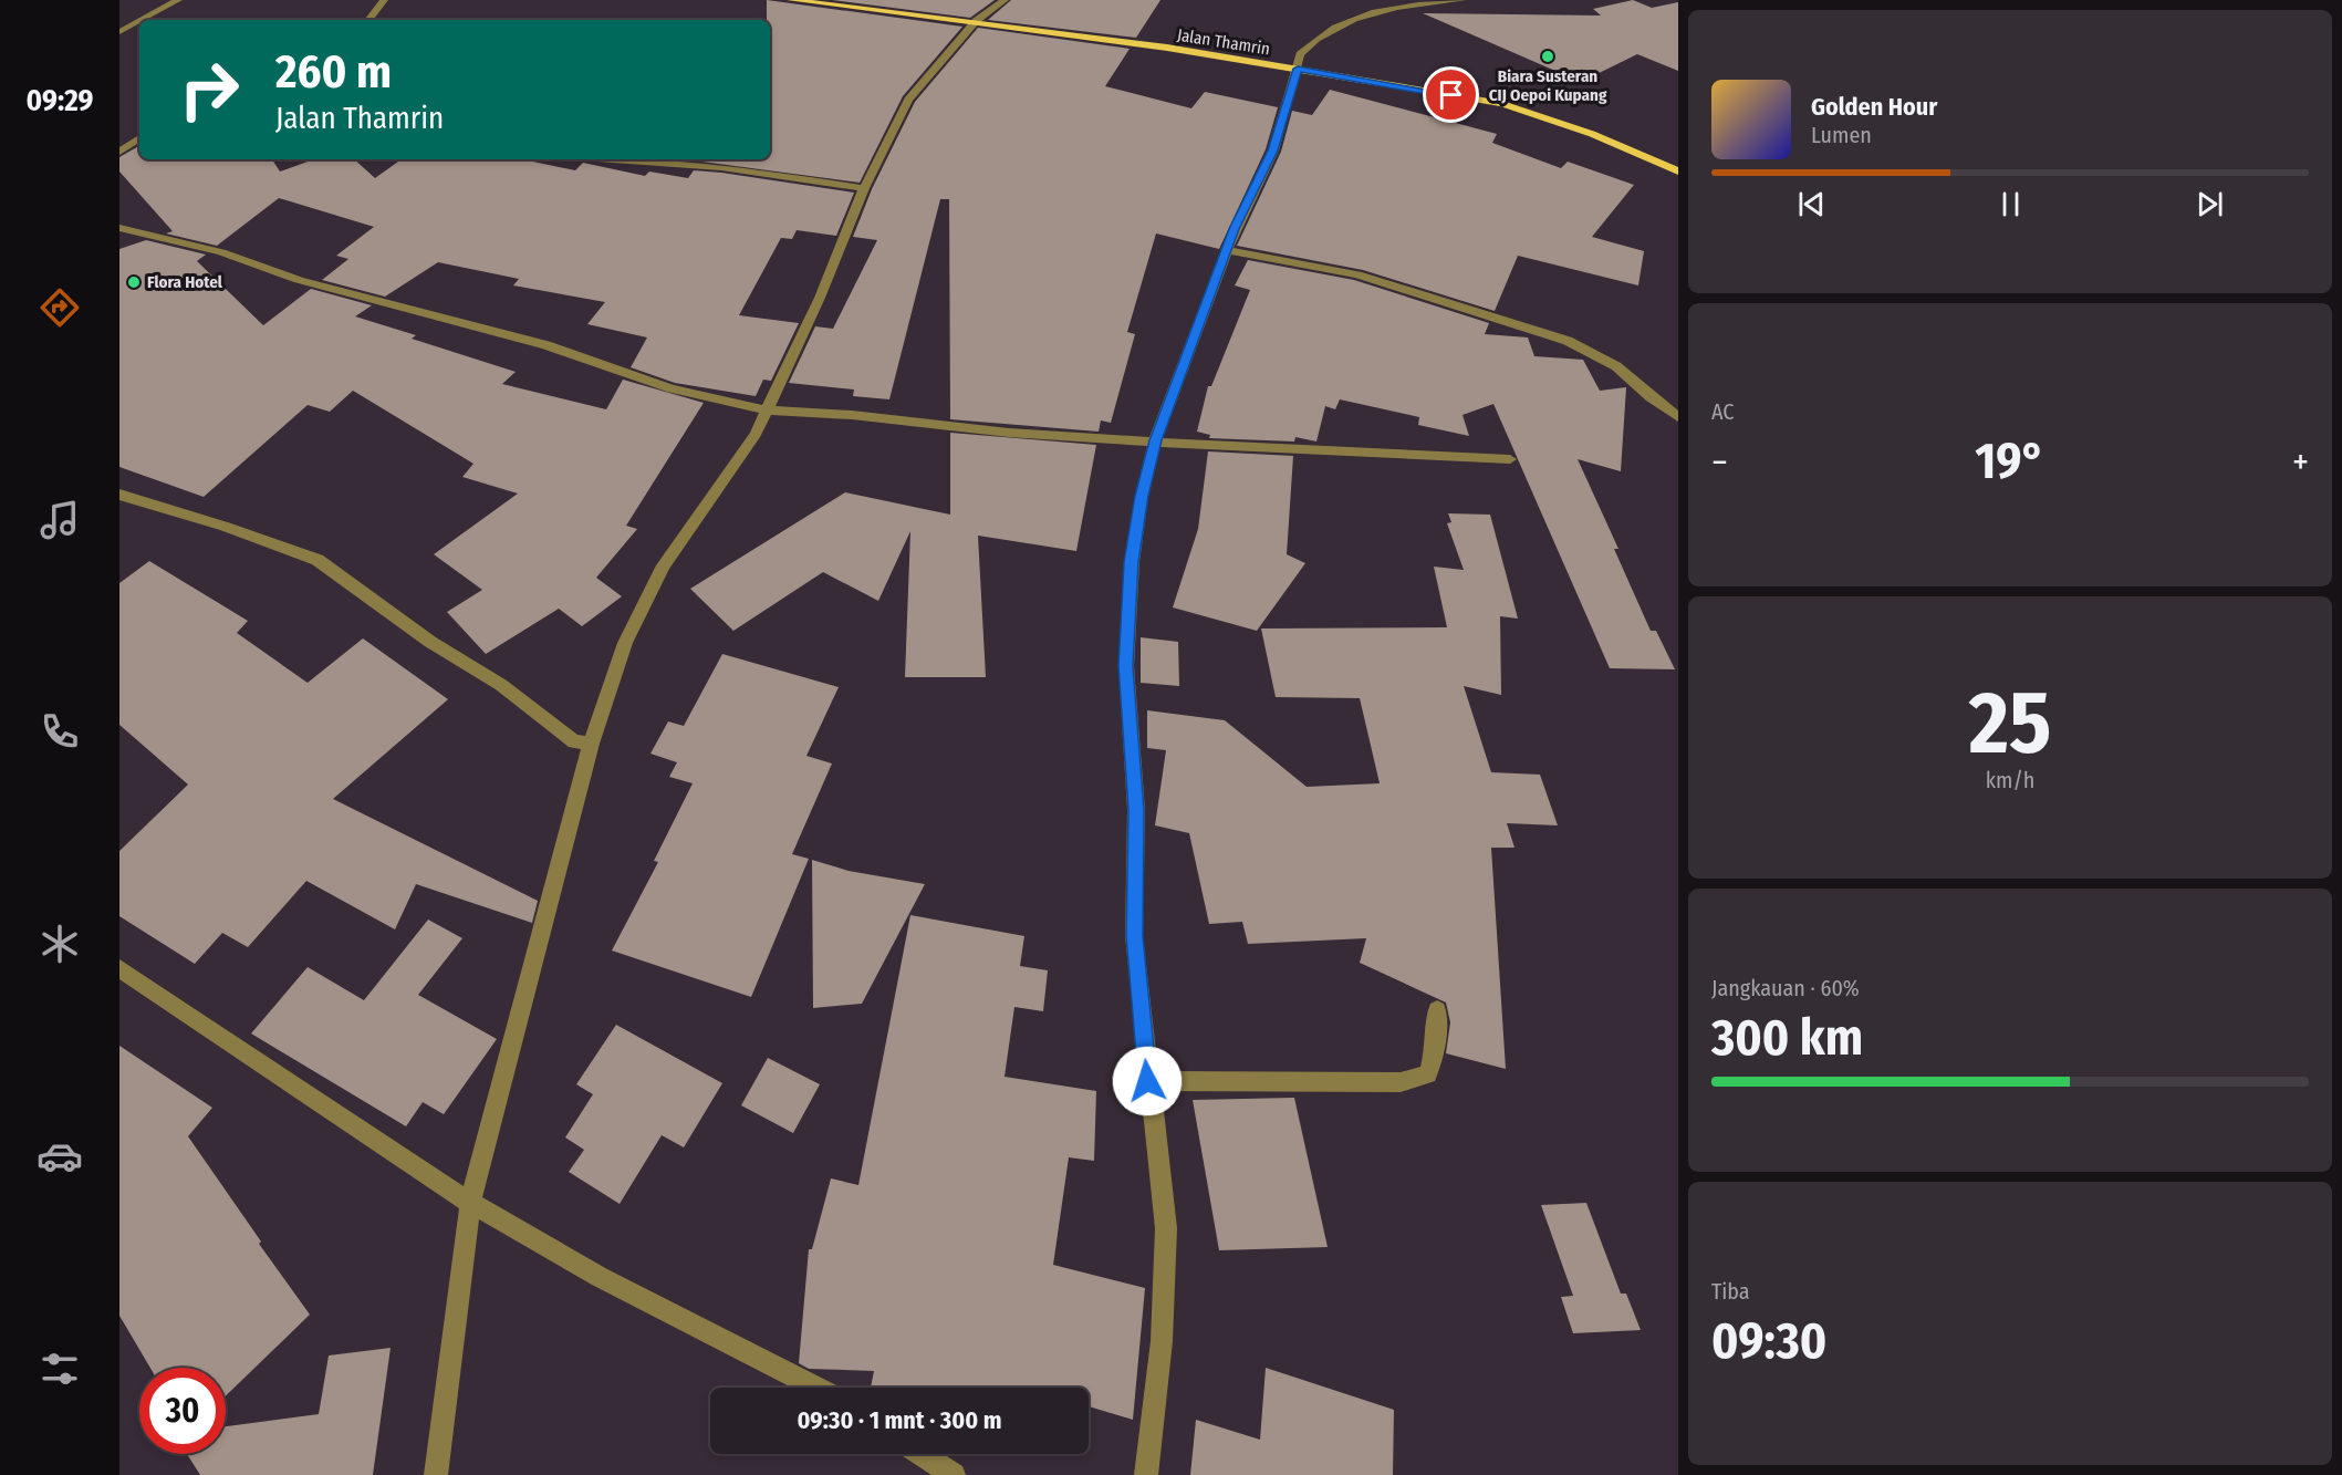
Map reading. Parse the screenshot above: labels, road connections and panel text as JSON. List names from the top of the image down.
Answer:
{
  "streets": {
    "main road": ["Jalan Thamrin"]
  },
  "places": ["Biara Susteran CIJ Oepoi Kupang", "Flora Hotel"],
  "page": {
    "tabs": "09:29",
    "turn": ["260 m", "Jalan Thamrin"],
    "song": ["Golden Hour", "Lumen"],
    "tile": [
      "AC",
      ["25", "km/h"],
      ["Jangkauan · 60%", "300 km"],
      ["Tiba", "09:30"]
    ],
    "heat": ["−", "19°", "+"],
    "limit": "30",
    "trip": "09:30 · 1 mnt · 300 m"
  }
}
